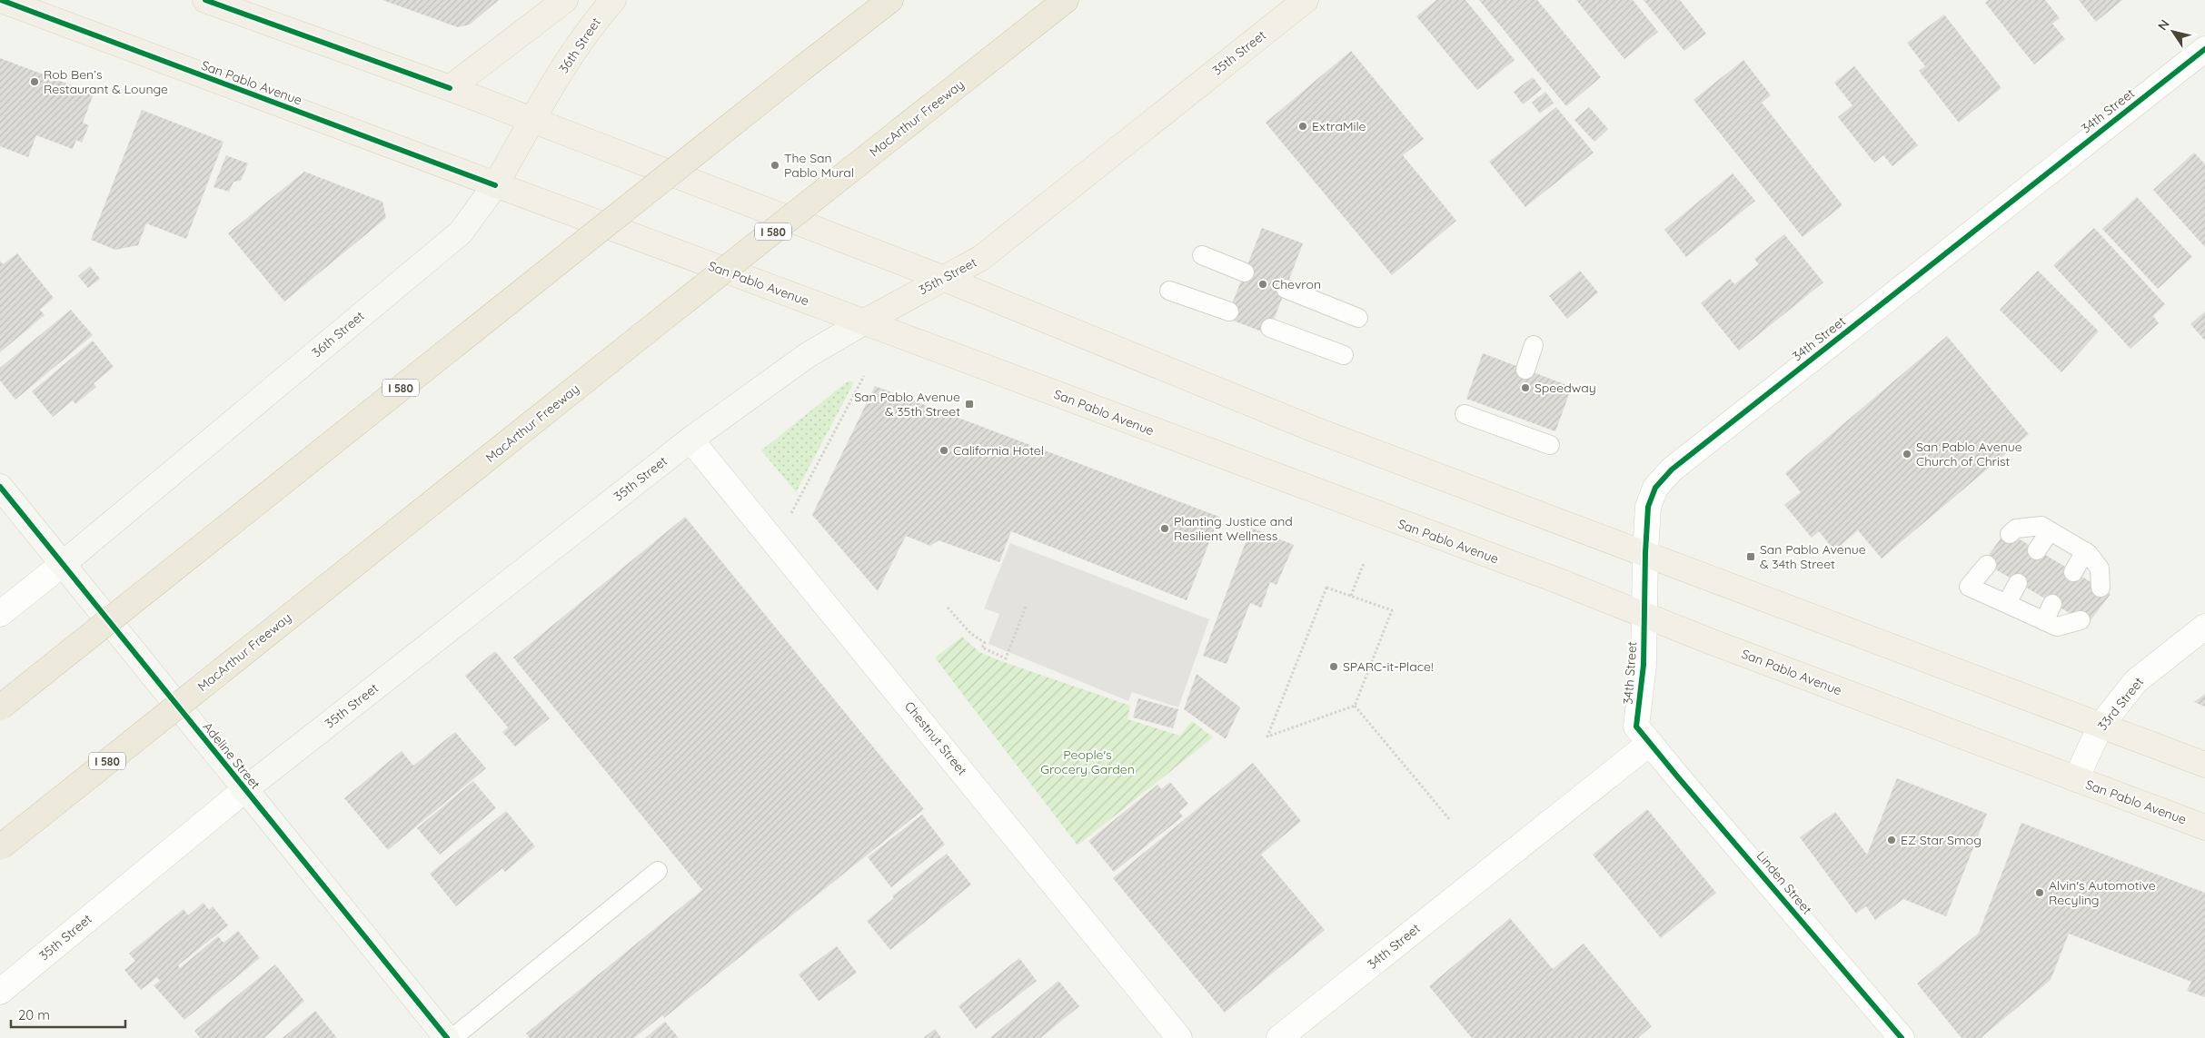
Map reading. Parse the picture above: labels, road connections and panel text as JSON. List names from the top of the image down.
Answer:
{
  "streets": {
    "highway": ["MacArthur Freeway", "I 580"],
    "main road": [
      "36th Street",
      "35th Street",
      "San Pablo Avenue",
      "Adeline Street"
    ],
    "street": [
      "34th Street",
      "33rd Street",
      "Chestnut Street",
      "Linden Street"
    ]
  },
  "crossings": [
    ["36th Street", "San Pablo Avenue"],
    ["36th Street", "Adeline Street"],
    ["35th Street", "San Pablo Avenue"],
    ["35th Street", "Chestnut Street"],
    ["35th Street", "Adeline Street"],
    ["San Pablo Avenue", "34th Street"],
    ["San Pablo Avenue", "33rd Street"],
    ["34th Street", "Linden Street"]
  ],
  "parks": ["People's Grocery Garden"],
  "places": {
    "other": [
      "Rob Ben’s Restaurant & Lounge",
      "ExtraMile",
      "The San Pablo Mural",
      "Chevron",
      "Speedway",
      "California Hotel",
      "San Pablo Avenue Church of Christ",
      "Planting Justice and Resilient Wellness",
      "SPARC-it-Place!",
      "EZ Star Smog",
      "Alvin's Automotive Recyling"
    ],
    "transit": ["San Pablo Avenue & 35th Street", "San Pablo Avenue & 34th Street"]
  },
  "scale_bar": "20 m",
  "north": "top left"
}
